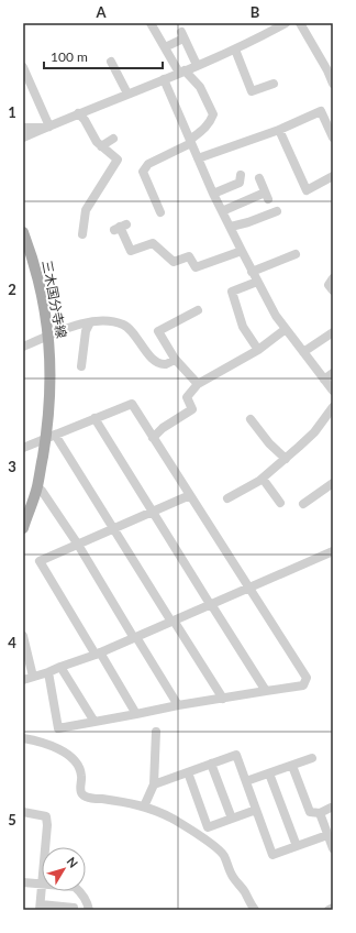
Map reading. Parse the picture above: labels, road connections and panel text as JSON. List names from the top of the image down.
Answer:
{
  "streets": {
    "main road": ["三木国分寺線"]
  },
  "scale_bar": "100 m",
  "north": "top right",
  "grid": {
    "columns": ["A", "B"],
    "rows": [
      "1",
      "2",
      "3",
      "4",
      "5"
    ]
  }
}
